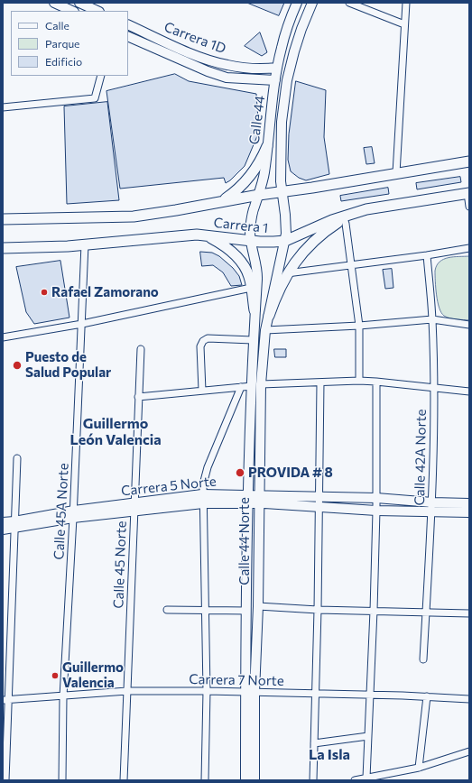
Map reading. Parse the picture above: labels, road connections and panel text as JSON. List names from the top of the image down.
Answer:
{
  "streets": {
    "main road": [
      "Carrera 1D",
      "Calle 44",
      "Carrera 1",
      "Carrera 5 Norte",
      "Calle 44 Norte"
    ],
    "street": [
      "Calle 42A Norte",
      "Calle 45A Norte",
      "Calle 45 Norte",
      "Carrera 7 Norte"
    ]
  },
  "crossings": [
    ["Carrera 1D", "Calle 44"],
    ["Calle 44", "Carrera 1"],
    ["Calle 44", "Calle 44 Norte"],
    ["Carrera 1", "Calle 45A Norte"],
    ["Carrera 1", "Calle 44 Norte"],
    ["Calle 42A Norte", "Carrera 5 Norte"],
    ["Carrera 5 Norte", "Calle 45A Norte"],
    ["Carrera 5 Norte", "Calle 44 Norte"],
    ["Carrera 5 Norte", "Calle 45 Norte"],
    ["Calle 45A Norte", "Carrera 7 Norte"],
    ["Calle 44 Norte", "Carrera 7 Norte"],
    ["Calle 45 Norte", "Carrera 7 Norte"]
  ],
  "districts": ["Guillermo León Valencia", "La Isla"],
  "places": [
    "Rafael Zamorano",
    "Puesto de Salud Popular",
    "PROVIDA # 8",
    "Guillermo Valencia"
  ],
  "legend": ["Calle", "Parque", "Edificio"]
}
